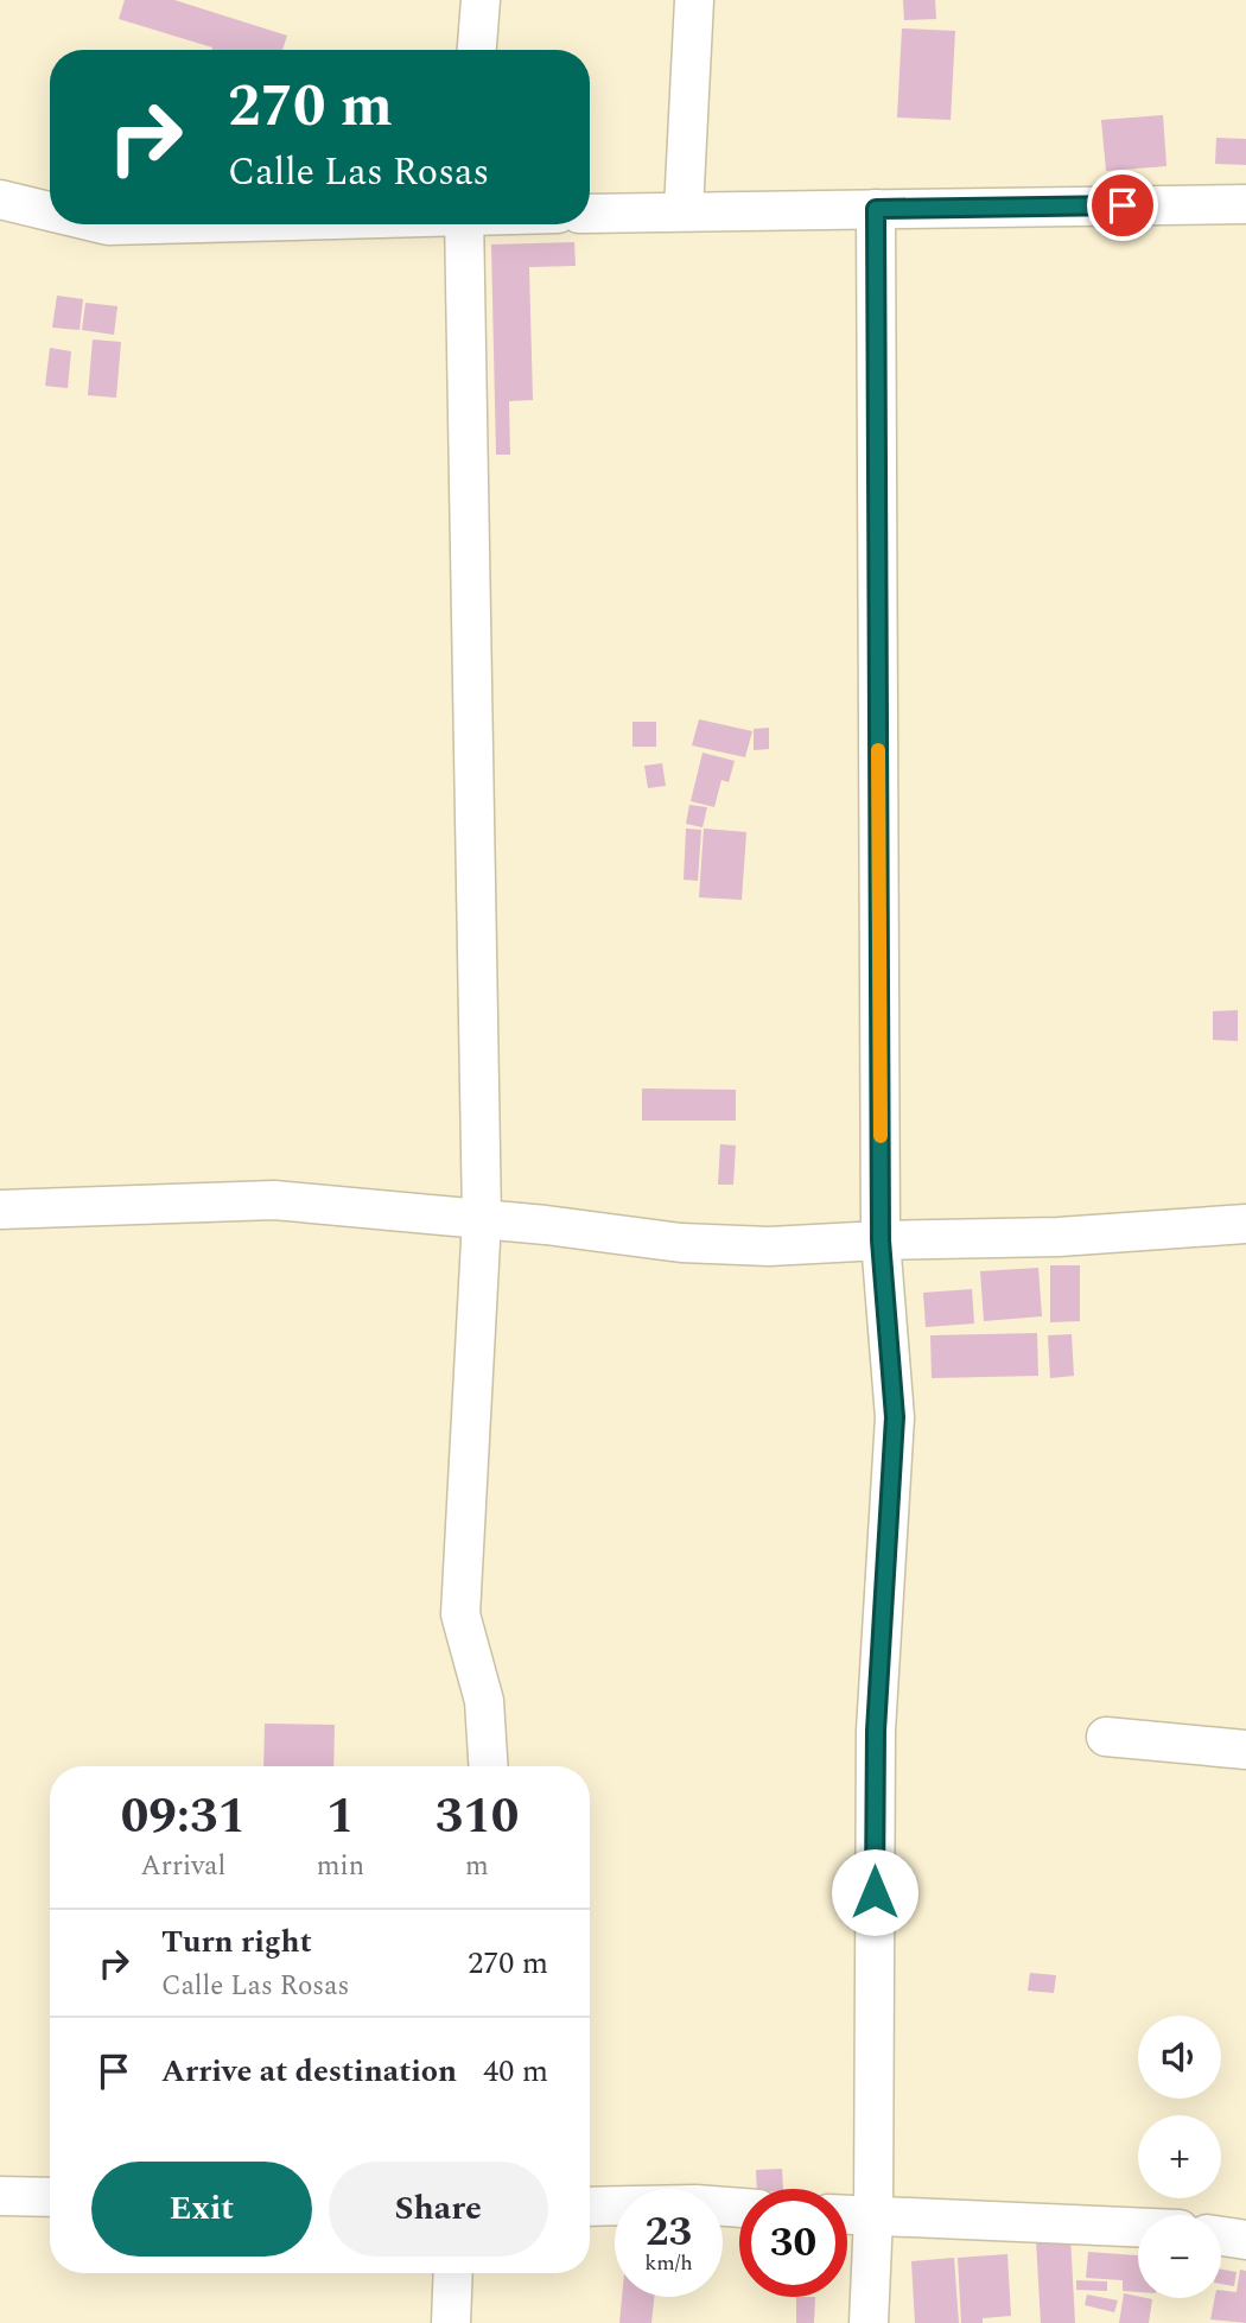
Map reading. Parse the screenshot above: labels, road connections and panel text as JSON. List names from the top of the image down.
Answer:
{
  "page": {
    "turn": ["270 m", "Calle Las Rosas"],
    "eta": [
      "09:31",
      "Arrival",
      "1",
      "min",
      "310",
      "m"
    ],
    "list": [
      {
        "name": "Turn right",
        "note": "Calle Las Rosas",
        "value": "270 m"
      },
      {
        "name": "Arrive at destination",
        "value": "40 m"
      }
    ],
    "map_buttons": ["+", "−"],
    "buttons": ["Exit", "Share"],
    "speed": "23 km/h",
    "limit": "30"
  }
}
